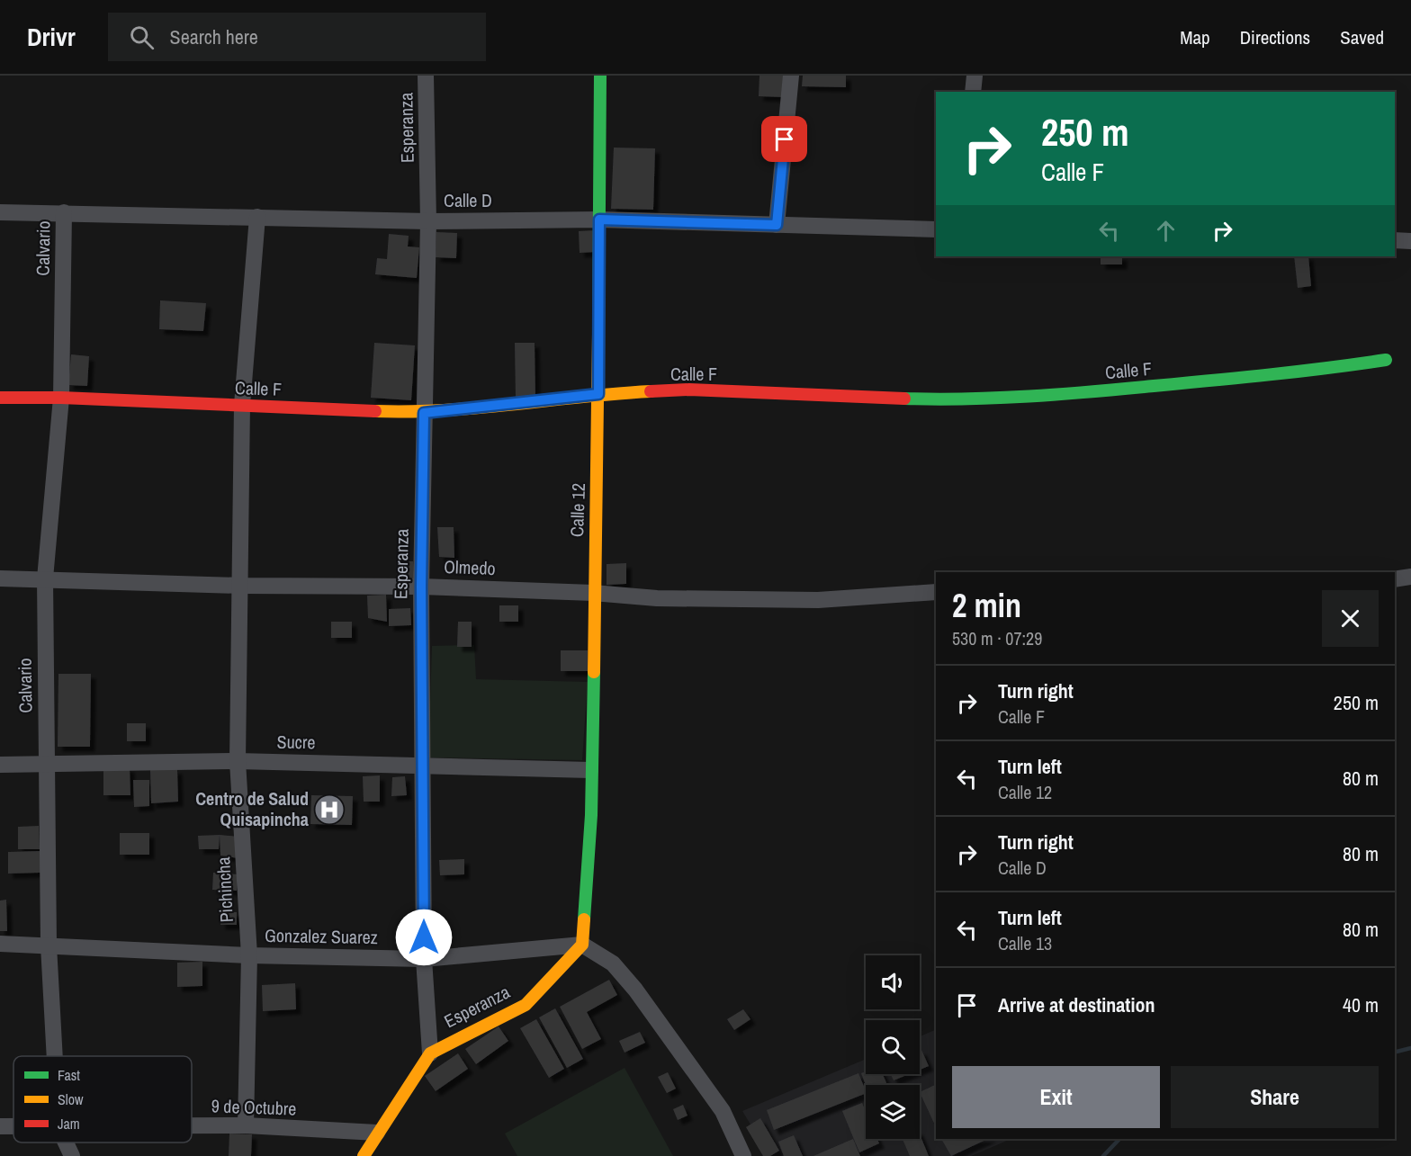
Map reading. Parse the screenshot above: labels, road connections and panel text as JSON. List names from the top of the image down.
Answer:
{
  "streets": {
    "street": [
      "Esperanza",
      "Calle D",
      "Calvario",
      "Calle F",
      "Calle 12",
      "Olmedo",
      "Sucre",
      "Pichincha",
      "Gonzalez Suarez",
      "9 de Octubre"
    ]
  },
  "crossings": [
    ["Esperanza", "Calle D"],
    ["Esperanza", "Calle F"],
    ["Esperanza", "Calle 12"],
    ["Esperanza", "Olmedo"],
    ["Esperanza", "Sucre"],
    ["Esperanza", "Gonzalez Suarez"],
    ["Esperanza", "9 de Octubre"],
    ["Calle D", "Calvario"],
    ["Calle D", "Calle 12"],
    ["Calle D", "Pichincha"],
    ["Calvario", "Calle F"],
    ["Calvario", "Olmedo"],
    ["Calvario", "Sucre"],
    ["Calvario", "Gonzalez Suarez"],
    ["Calle F", "Calle 12"],
    ["Calle F", "Pichincha"],
    ["Calle 12", "Olmedo"],
    ["Calle 12", "Sucre"],
    ["Calle 12", "Gonzalez Suarez"],
    ["Olmedo", "Pichincha"],
    ["Sucre", "Pichincha"],
    ["Pichincha", "Gonzalez Suarez"],
    ["Pichincha", "9 de Octubre"]
  ],
  "places": {
    "hospital": ["Centro de Salud Quisapincha"]
  },
  "legend": ["Fast", "Slow", "Jam"],
  "page": {
    "header": "Drivr",
    "search": "Search here",
    "nav": ["Map", "Directions", "Saved"],
    "turn": ["250 m", "Calle F"],
    "heading": ["2 min", "530 m · 07:29"],
    "list": [
      {
        "name": "Turn right",
        "note": "Calle F",
        "value": "250 m"
      },
      {
        "name": "Turn left",
        "note": "Calle 12",
        "value": "80 m"
      },
      {
        "name": "Turn right",
        "note": "Calle D",
        "value": "80 m"
      },
      {
        "name": "Turn left",
        "note": "Calle 13",
        "value": "80 m"
      },
      {
        "name": "Arrive at destination",
        "value": "40 m"
      }
    ],
    "buttons": ["Exit", "Share"]
  }
}
